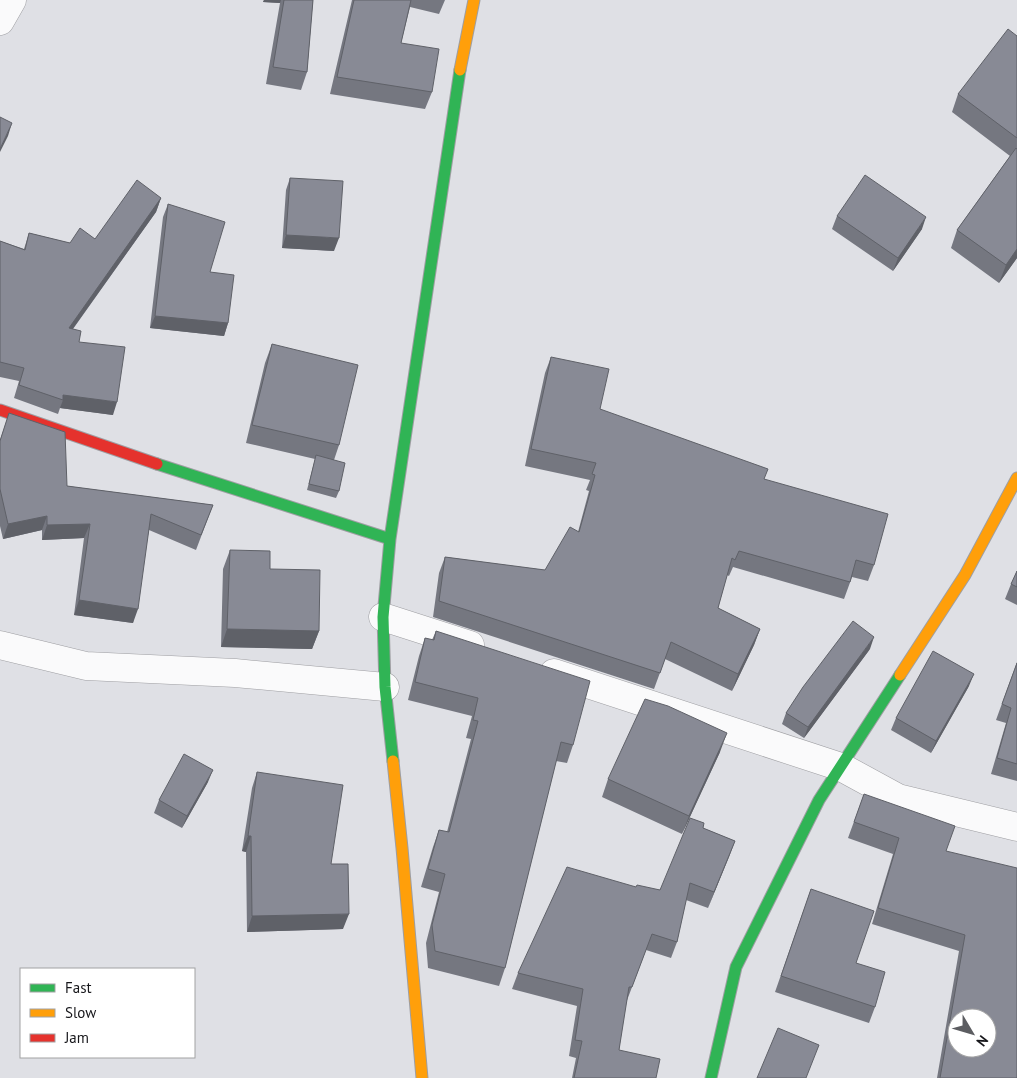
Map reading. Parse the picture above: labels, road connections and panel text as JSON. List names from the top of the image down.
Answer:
{
  "legend": ["Fast", "Slow", "Jam"],
  "north": "bottom right"
}
